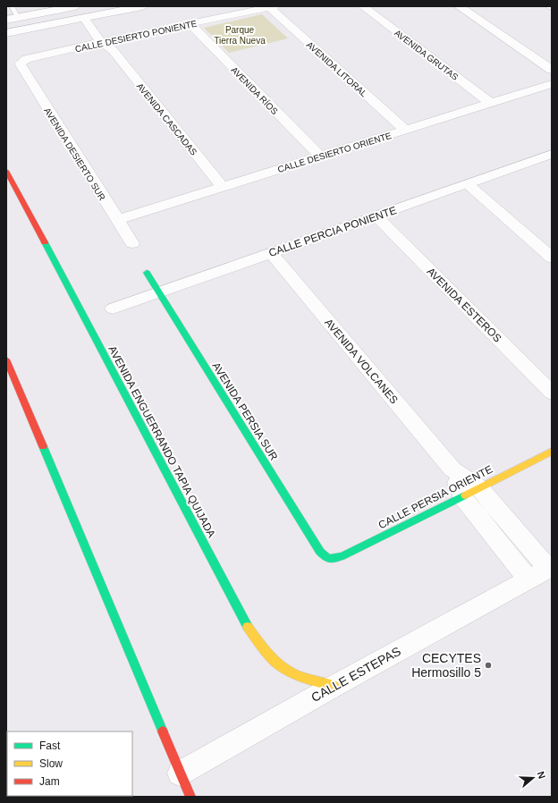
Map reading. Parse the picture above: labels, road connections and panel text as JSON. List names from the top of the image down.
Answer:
{
  "streets": {
    "street": [
      "CALLE DESIERTO PONIENTE",
      "AVENIDA GRUTAS",
      "AVENIDA LITORAL",
      "AVENIDA RÍOS",
      "AVENIDA CASCADAS",
      "CALLE DESIERTO ORIENTE",
      "AVENIDA DESIERTO SUR",
      "CALLE PERCIA PONIENTE",
      "AVENIDA ESTEROS",
      "AVENIDA VOLCANES",
      "AVENIDA PERSIA SUR",
      "AVENIDA ENGUERRANDO TAPIA QUIJADA",
      "CALLE PERSIA ORIENTE",
      "CALLE ESTEPAS"
    ]
  },
  "crossings": [
    ["CALLE DESIERTO PONIENTE", "AVENIDA LITORAL"],
    ["CALLE DESIERTO PONIENTE", "AVENIDA RÍOS"],
    ["CALLE DESIERTO PONIENTE", "AVENIDA CASCADAS"],
    ["CALLE DESIERTO PONIENTE", "AVENIDA DESIERTO SUR"],
    ["AVENIDA GRUTAS", "CALLE DESIERTO ORIENTE"],
    ["AVENIDA LITORAL", "CALLE DESIERTO ORIENTE"],
    ["AVENIDA RÍOS", "CALLE DESIERTO ORIENTE"],
    ["AVENIDA CASCADAS", "CALLE DESIERTO ORIENTE"],
    ["CALLE DESIERTO ORIENTE", "AVENIDA DESIERTO SUR"],
    ["CALLE PERCIA PONIENTE", "AVENIDA ESTEROS"],
    ["CALLE PERCIA PONIENTE", "AVENIDA VOLCANES"],
    ["CALLE PERCIA PONIENTE", "AVENIDA PERSIA SUR"],
    ["AVENIDA VOLCANES", "CALLE PERSIA ORIENTE"],
    ["AVENIDA VOLCANES", "CALLE ESTEPAS"],
    ["AVENIDA PERSIA SUR", "CALLE PERSIA ORIENTE"],
    ["AVENIDA ENGUERRANDO TAPIA QUIJADA", "CALLE ESTEPAS"]
  ],
  "parks": ["Parque Tierra Nueva"],
  "places": ["CECYTES Hermosillo 5"],
  "legend": ["Fast", "Slow", "Jam"],
  "north": "right"
}
